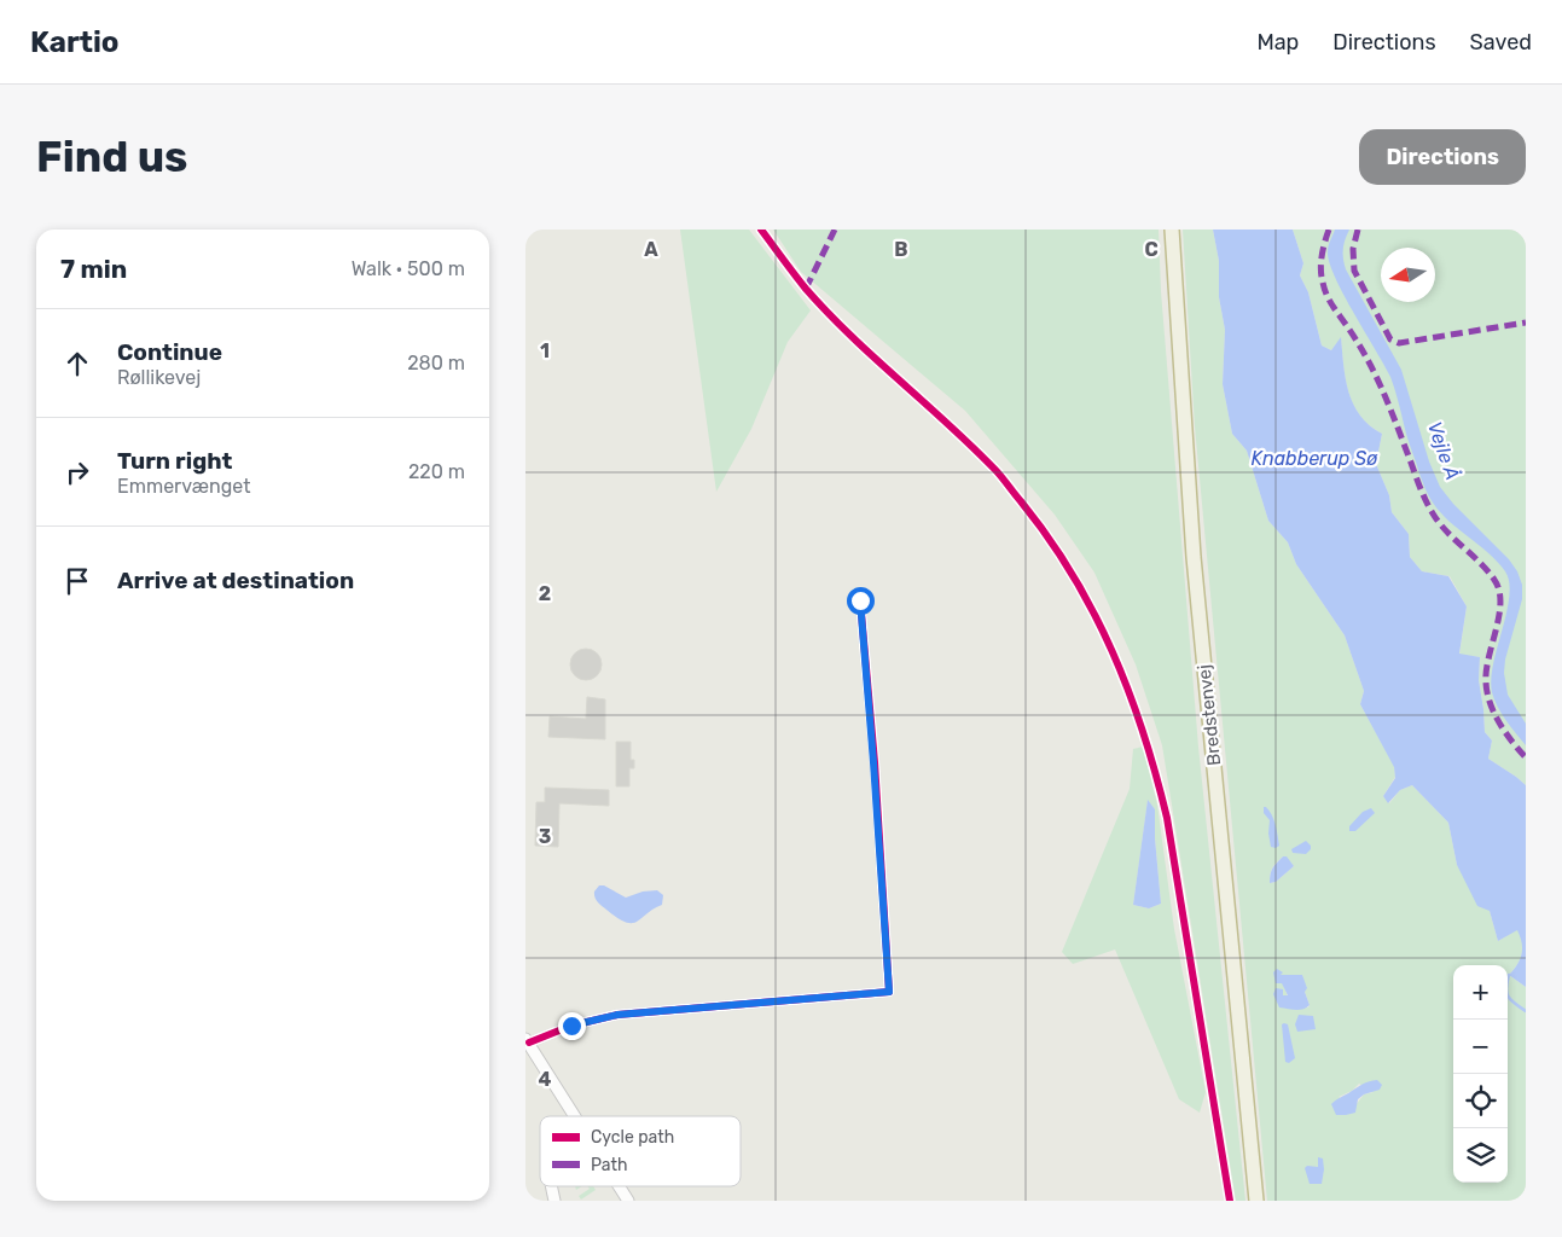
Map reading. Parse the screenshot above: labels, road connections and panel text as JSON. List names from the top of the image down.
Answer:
{
  "streets": {
    "highway": ["Bredstenvej"]
  },
  "water": ["Vejle Å", "Knabberup Sø"],
  "legend": ["Cycle path", "Path"],
  "north": "left",
  "page": {
    "header": "Kartio",
    "nav": ["Map", "Directions", "Saved"],
    "buttons": "Directions",
    "title": "Find us",
    "heading": ["7 min", "Walk · 500 m"],
    "list": [
      ["Continue", "Røllikevej", "280 m"],
      ["Turn right", "Emmervænget", "220 m"],
      "Arrive at destination"
    ],
    "map_buttons": ["+", "−"]
  },
  "grid": {
    "columns": ["A", "B", "C"],
    "rows": [
      "1",
      "2",
      "3",
      "4"
    ]
  }
}
